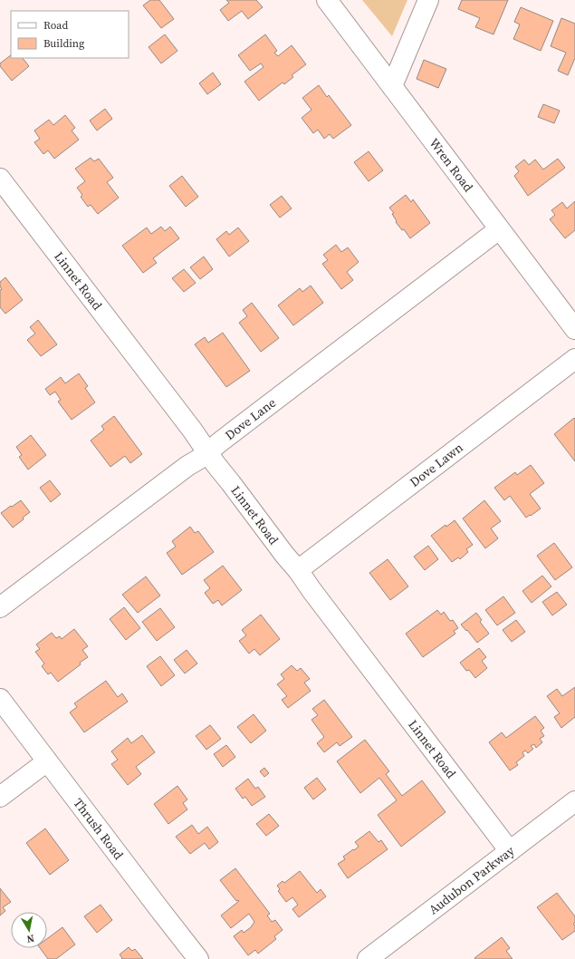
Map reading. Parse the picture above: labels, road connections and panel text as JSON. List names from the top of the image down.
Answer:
{
  "streets": {
    "street": [
      "Wren Road",
      "Linnet Road",
      "Dove Lane",
      "Dove Lawn",
      "Thrush Road",
      "Audubon Parkway"
    ]
  },
  "crossings": [
    ["Wren Road", "Dove Lane"],
    ["Linnet Road", "Dove Lane"],
    ["Linnet Road", "Dove Lawn"],
    ["Linnet Road", "Audubon Parkway"]
  ],
  "legend": ["Road", "Building"],
  "north": "bottom"
}
